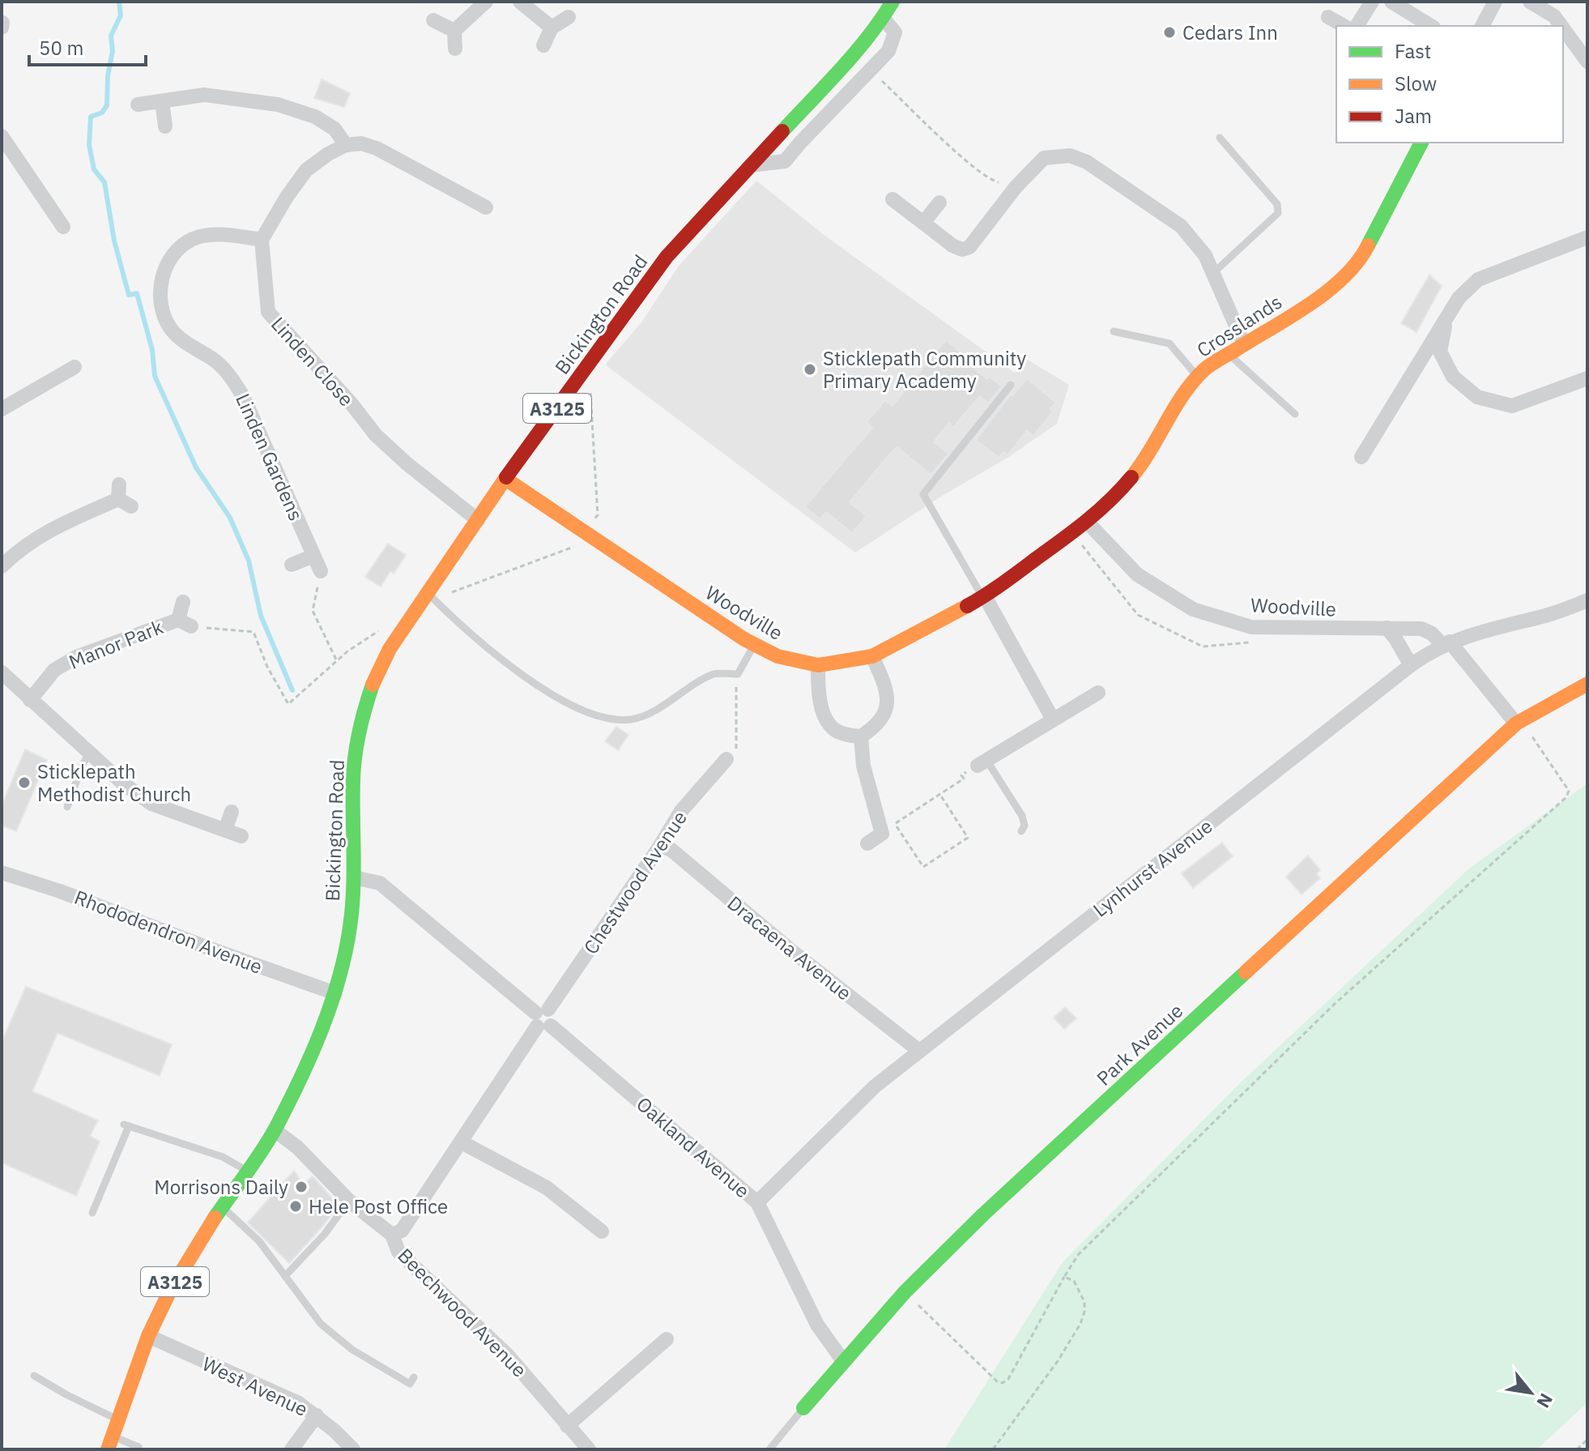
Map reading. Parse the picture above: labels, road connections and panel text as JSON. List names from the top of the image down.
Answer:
{
  "streets": {
    "street": [
      "Bickington Road",
      "Crosslands",
      "Linden Close",
      "A3125",
      "Linden Gardens",
      "Woodville",
      "Manor Park",
      "Lynhurst Avenue",
      "Chestwood Avenue",
      "Rhododendron Avenue",
      "Dracaena Avenue",
      "Park Avenue",
      "Oakland Avenue",
      "Beechwood Avenue",
      "West Avenue"
    ]
  },
  "crossings": [
    ["Bickington Road", "Linden Close"],
    ["Bickington Road", "Woodville"],
    ["Bickington Road", "Rhododendron Avenue"],
    ["Bickington Road", "Oakland Avenue"],
    ["Bickington Road", "Beechwood Avenue"],
    ["Bickington Road", "West Avenue"],
    ["Crosslands", "Woodville"],
    ["Linden Close", "Linden Gardens"],
    ["Woodville", "Lynhurst Avenue"],
    ["Lynhurst Avenue", "Dracaena Avenue"],
    ["Lynhurst Avenue", "Oakland Avenue"],
    ["Chestwood Avenue", "Dracaena Avenue"],
    ["Chestwood Avenue", "Oakland Avenue"],
    ["Chestwood Avenue", "Beechwood Avenue"],
    ["Park Avenue", "Oakland Avenue"]
  ],
  "places": [
    "Cedars Inn",
    "Sticklepath Community Primary Academy",
    "Sticklepath Methodist Church",
    "Morrisons Daily",
    "Hele Post Office"
  ],
  "legend": ["Fast", "Slow", "Jam"],
  "scale_bar": "50 m",
  "north": "bottom right"
}
